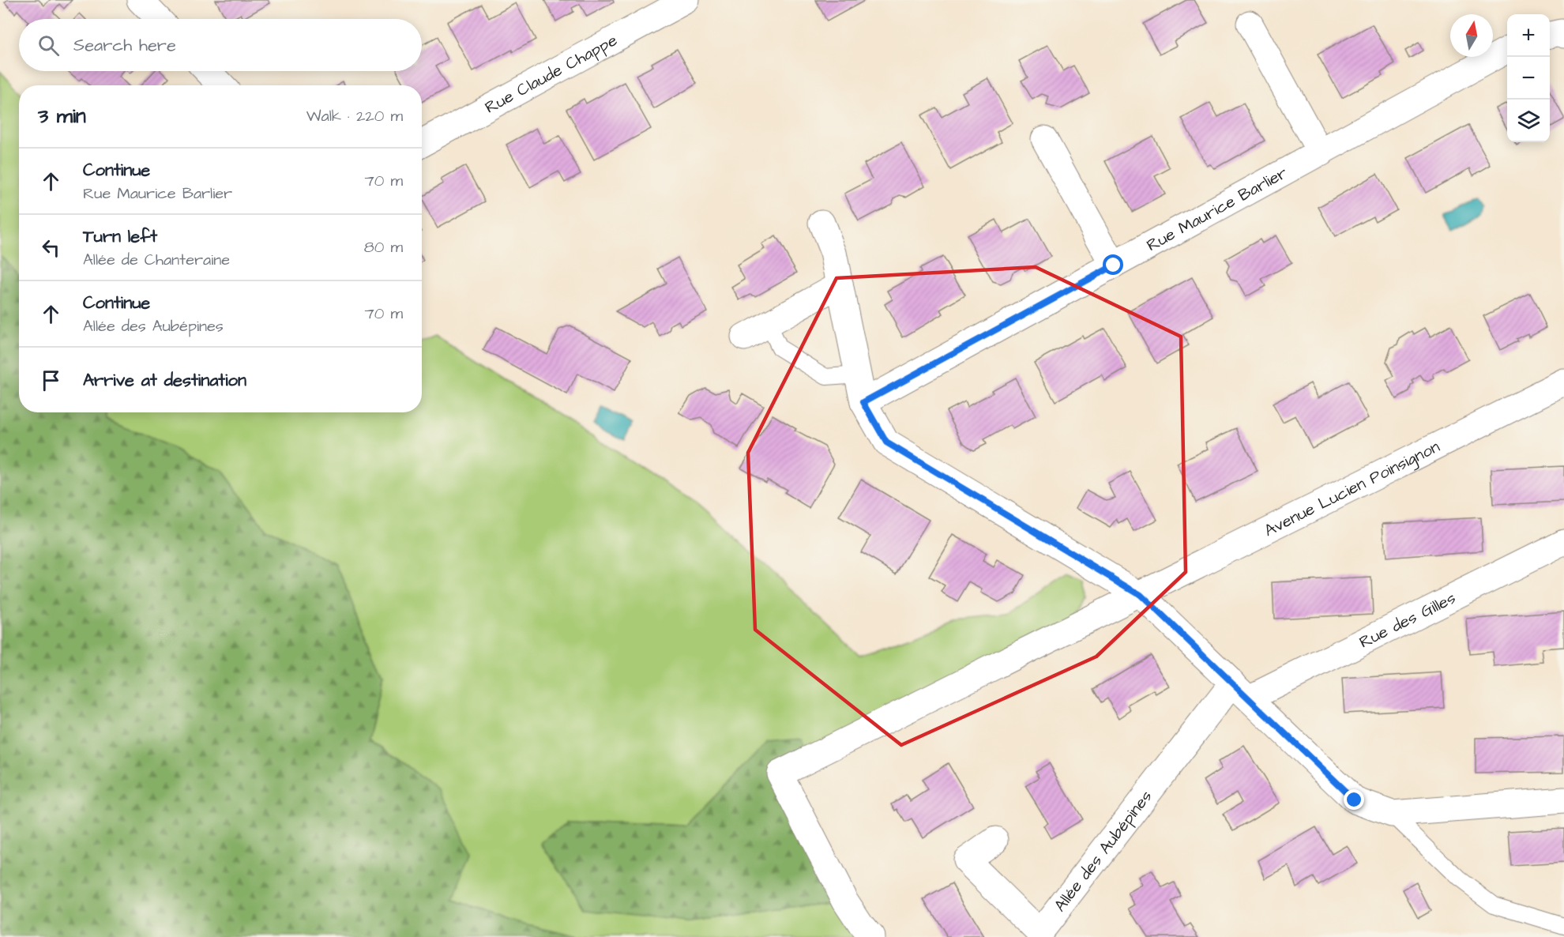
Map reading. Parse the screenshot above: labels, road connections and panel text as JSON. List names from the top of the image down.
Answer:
{
  "streets": {
    "street": [
      "Rue Claude Chappe",
      "Rue Maurice Barlier",
      "Avenue Lucien Poinsignon",
      "Rue des Gilles",
      "Allée des Aubépines"
    ]
  },
  "crossings": [
    ["Rue des Gilles", "Allée des Aubépines"]
  ],
  "north": "top",
  "page": {
    "map_buttons": ["+", "−"],
    "search": "Search here",
    "heading": ["3 min", "Walk · 220 m"],
    "list": [
      ["Continue", "Rue Maurice Barlier", "70 m"],
      ["Turn left", "Allée de Chanteraine", "80 m"],
      ["Continue", "Allée des Aubépines", "70 m"],
      "Arrive at destination"
    ]
  }
}
